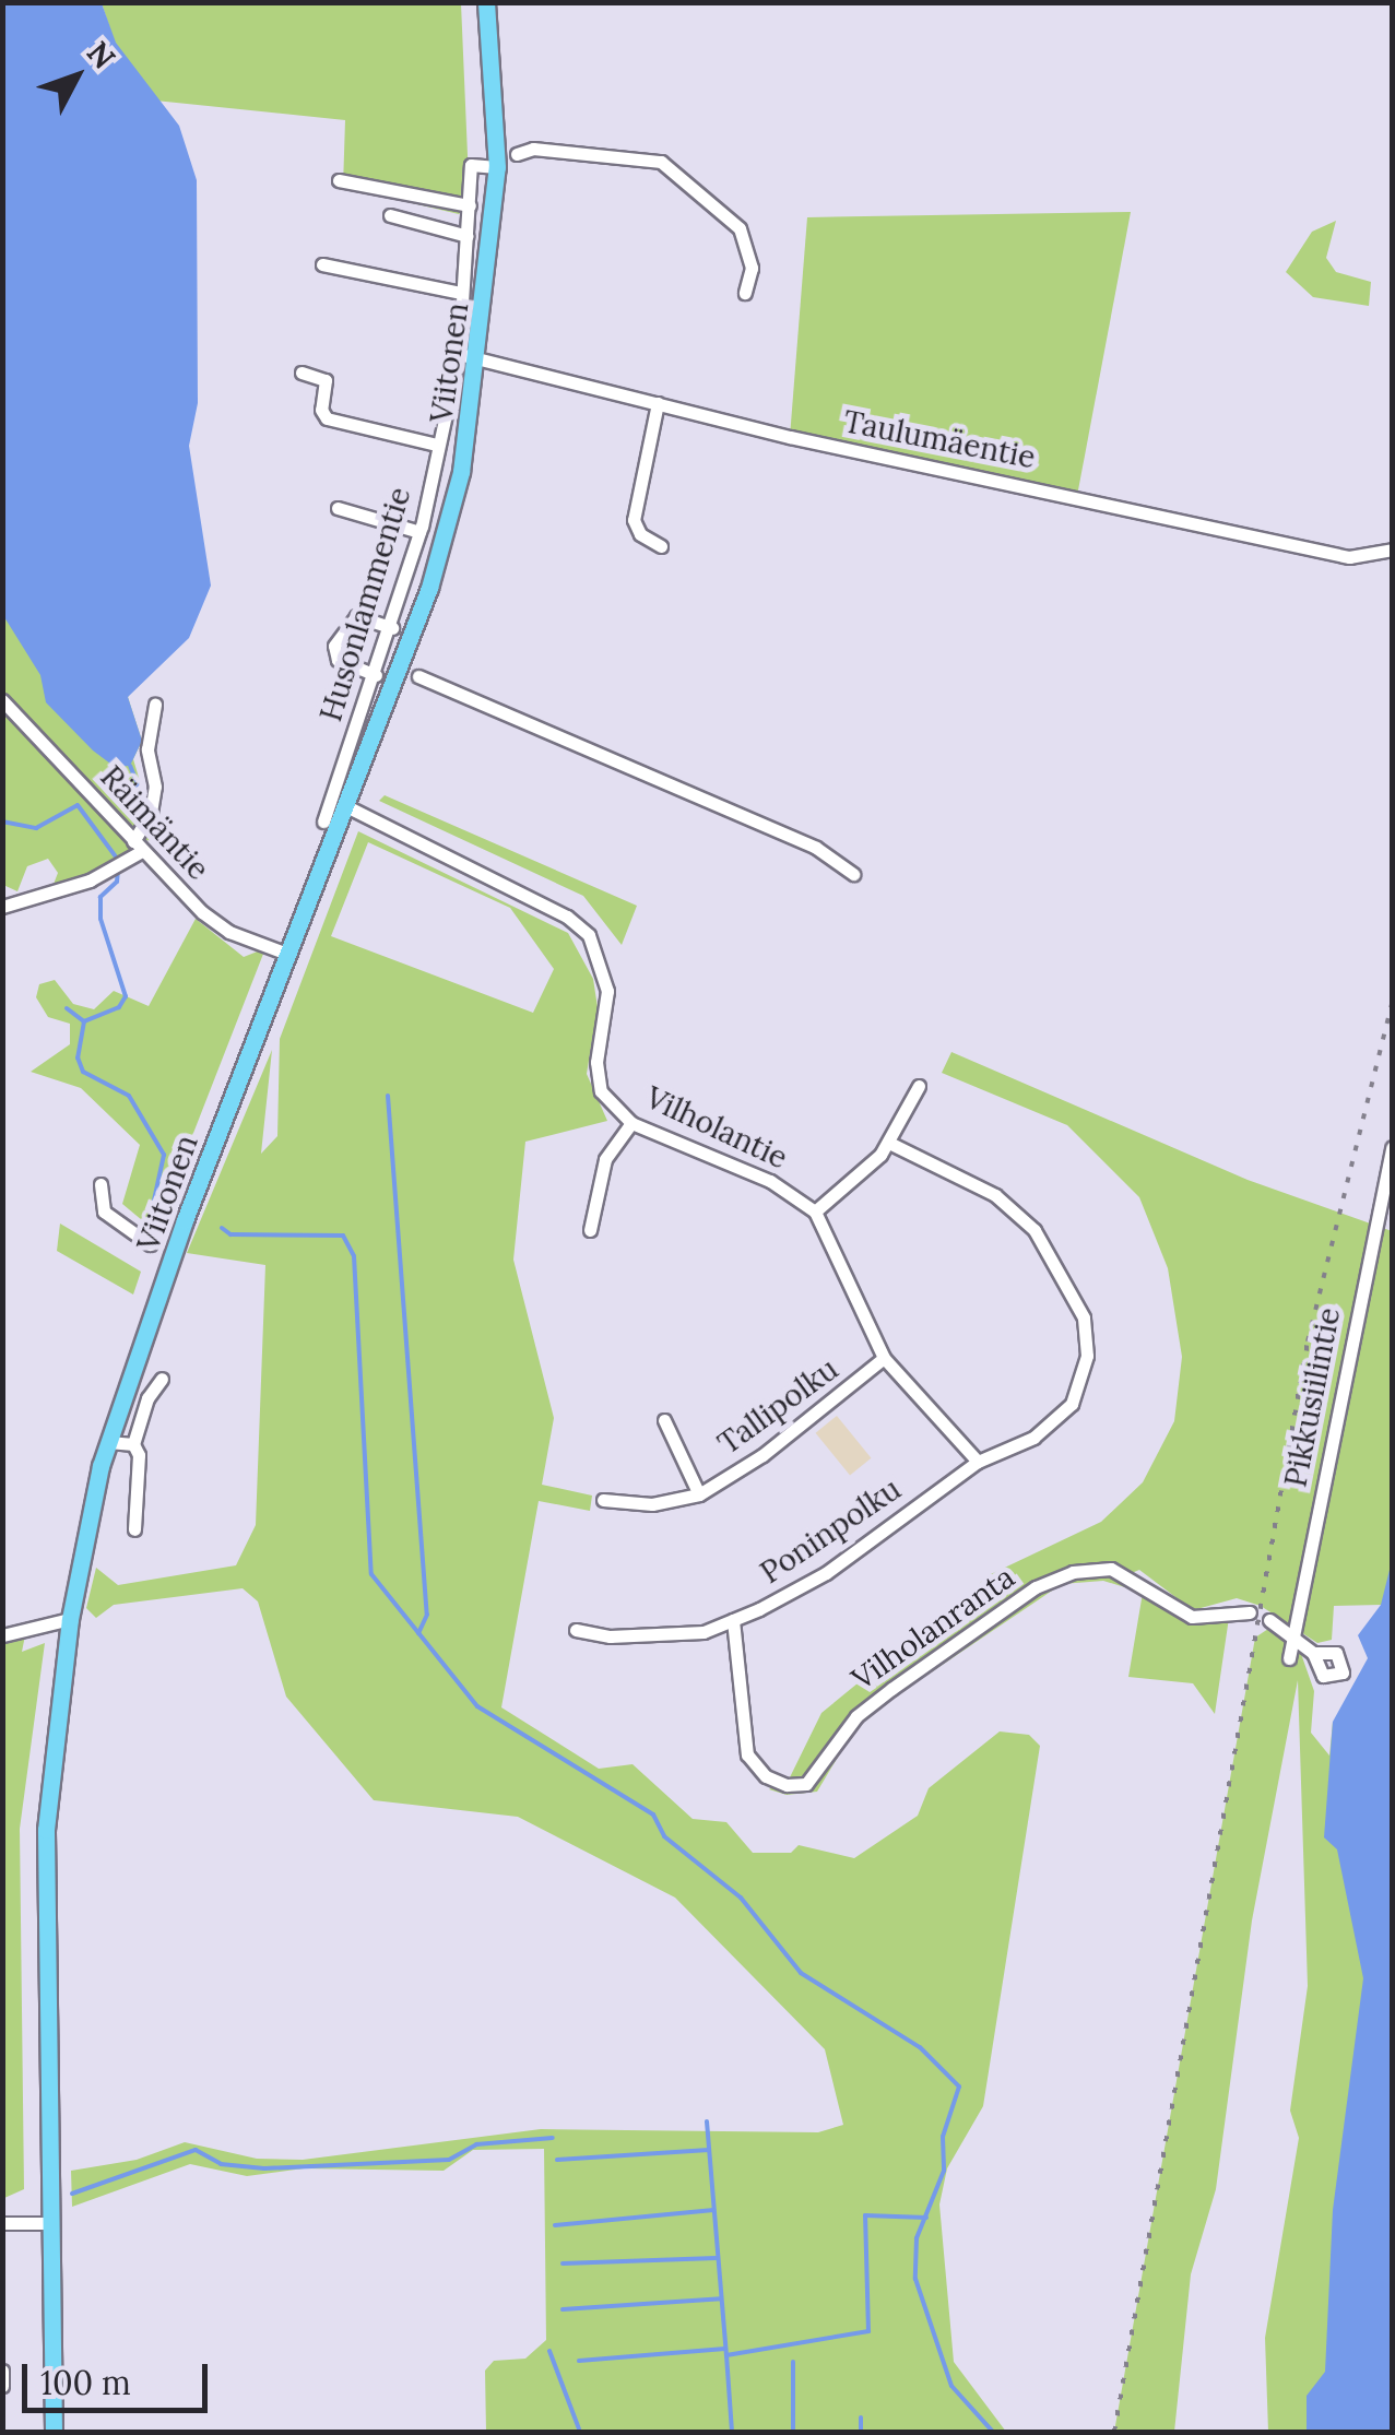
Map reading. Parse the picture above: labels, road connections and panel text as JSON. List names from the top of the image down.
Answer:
{
  "streets": {
    "main road": ["Viitonen"],
    "street": [
      "Taulumäentie",
      "Husonlammentie",
      "Räimäntie",
      "Vilholantie",
      "Pikkusiilintie",
      "Tallipolku",
      "Poninpolku",
      "Vilholanranta"
    ]
  },
  "crossings": [
    ["Viitonen", "Taulumäentie"],
    ["Viitonen", "Husonlammentie"],
    ["Viitonen", "Räimäntie"],
    ["Viitonen", "Vilholantie"],
    ["Taulumäentie", "Husonlammentie"],
    ["Poninpolku", "Vilholanranta"]
  ],
  "scale_bar": "100 m",
  "north": "top right"
}
